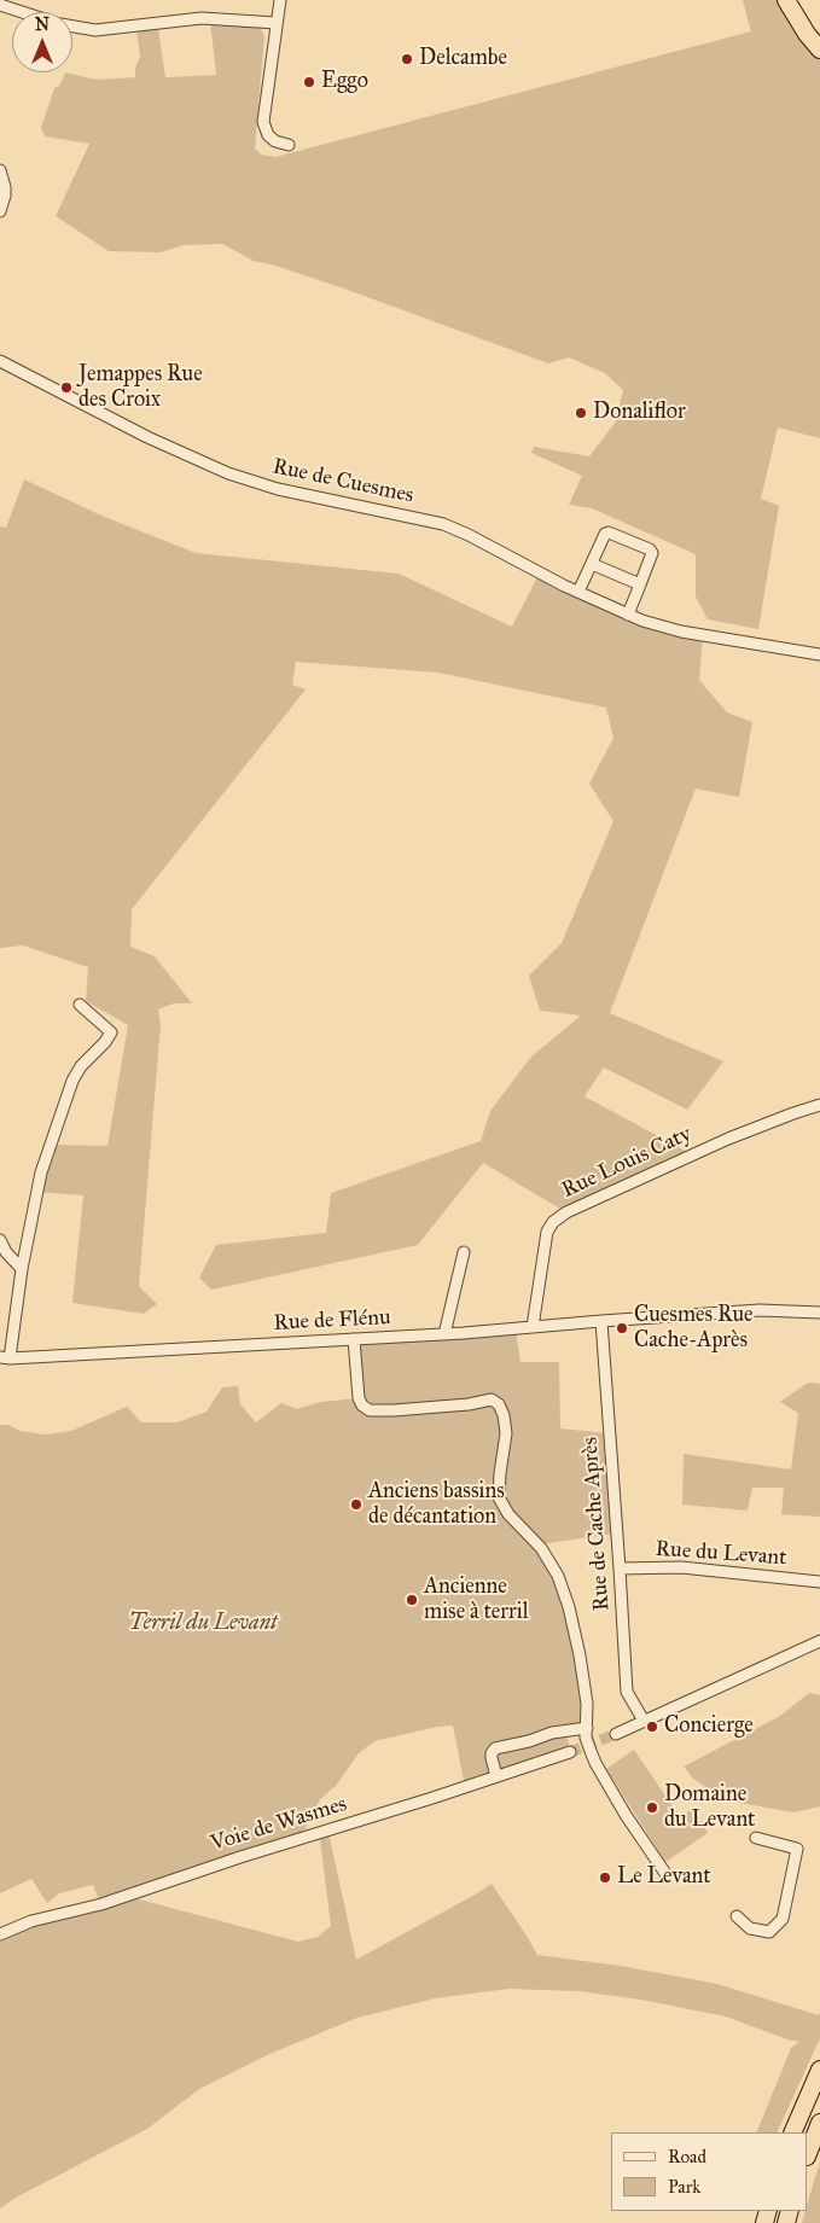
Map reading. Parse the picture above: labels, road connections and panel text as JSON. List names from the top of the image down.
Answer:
{
  "streets": {
    "street": [
      "Rue de Cuesmes",
      "Rue Louis Caty",
      "Rue de Flénu",
      "Rue de Cache Après",
      "Rue du Levant",
      "Voie de Wasmes"
    ]
  },
  "crossings": [
    ["Rue Louis Caty", "Rue de Flénu"],
    ["Rue de Flénu", "Rue de Cache Après"],
    ["Rue de Cache Après", "Rue du Levant"]
  ],
  "parks": ["Terril du Levant"],
  "places": [
    "Delcambe",
    "Eggo",
    "Jemappes Rue des Croix",
    "Donaliflor",
    "Cuesmes Rue Cache-Après",
    "Anciens bassins de décantation",
    "Ancienne mise à terril",
    "Concierge",
    "Domaine du Levant",
    "Le Levant"
  ],
  "legend": ["Road", "Park"],
  "north": "top"
}
